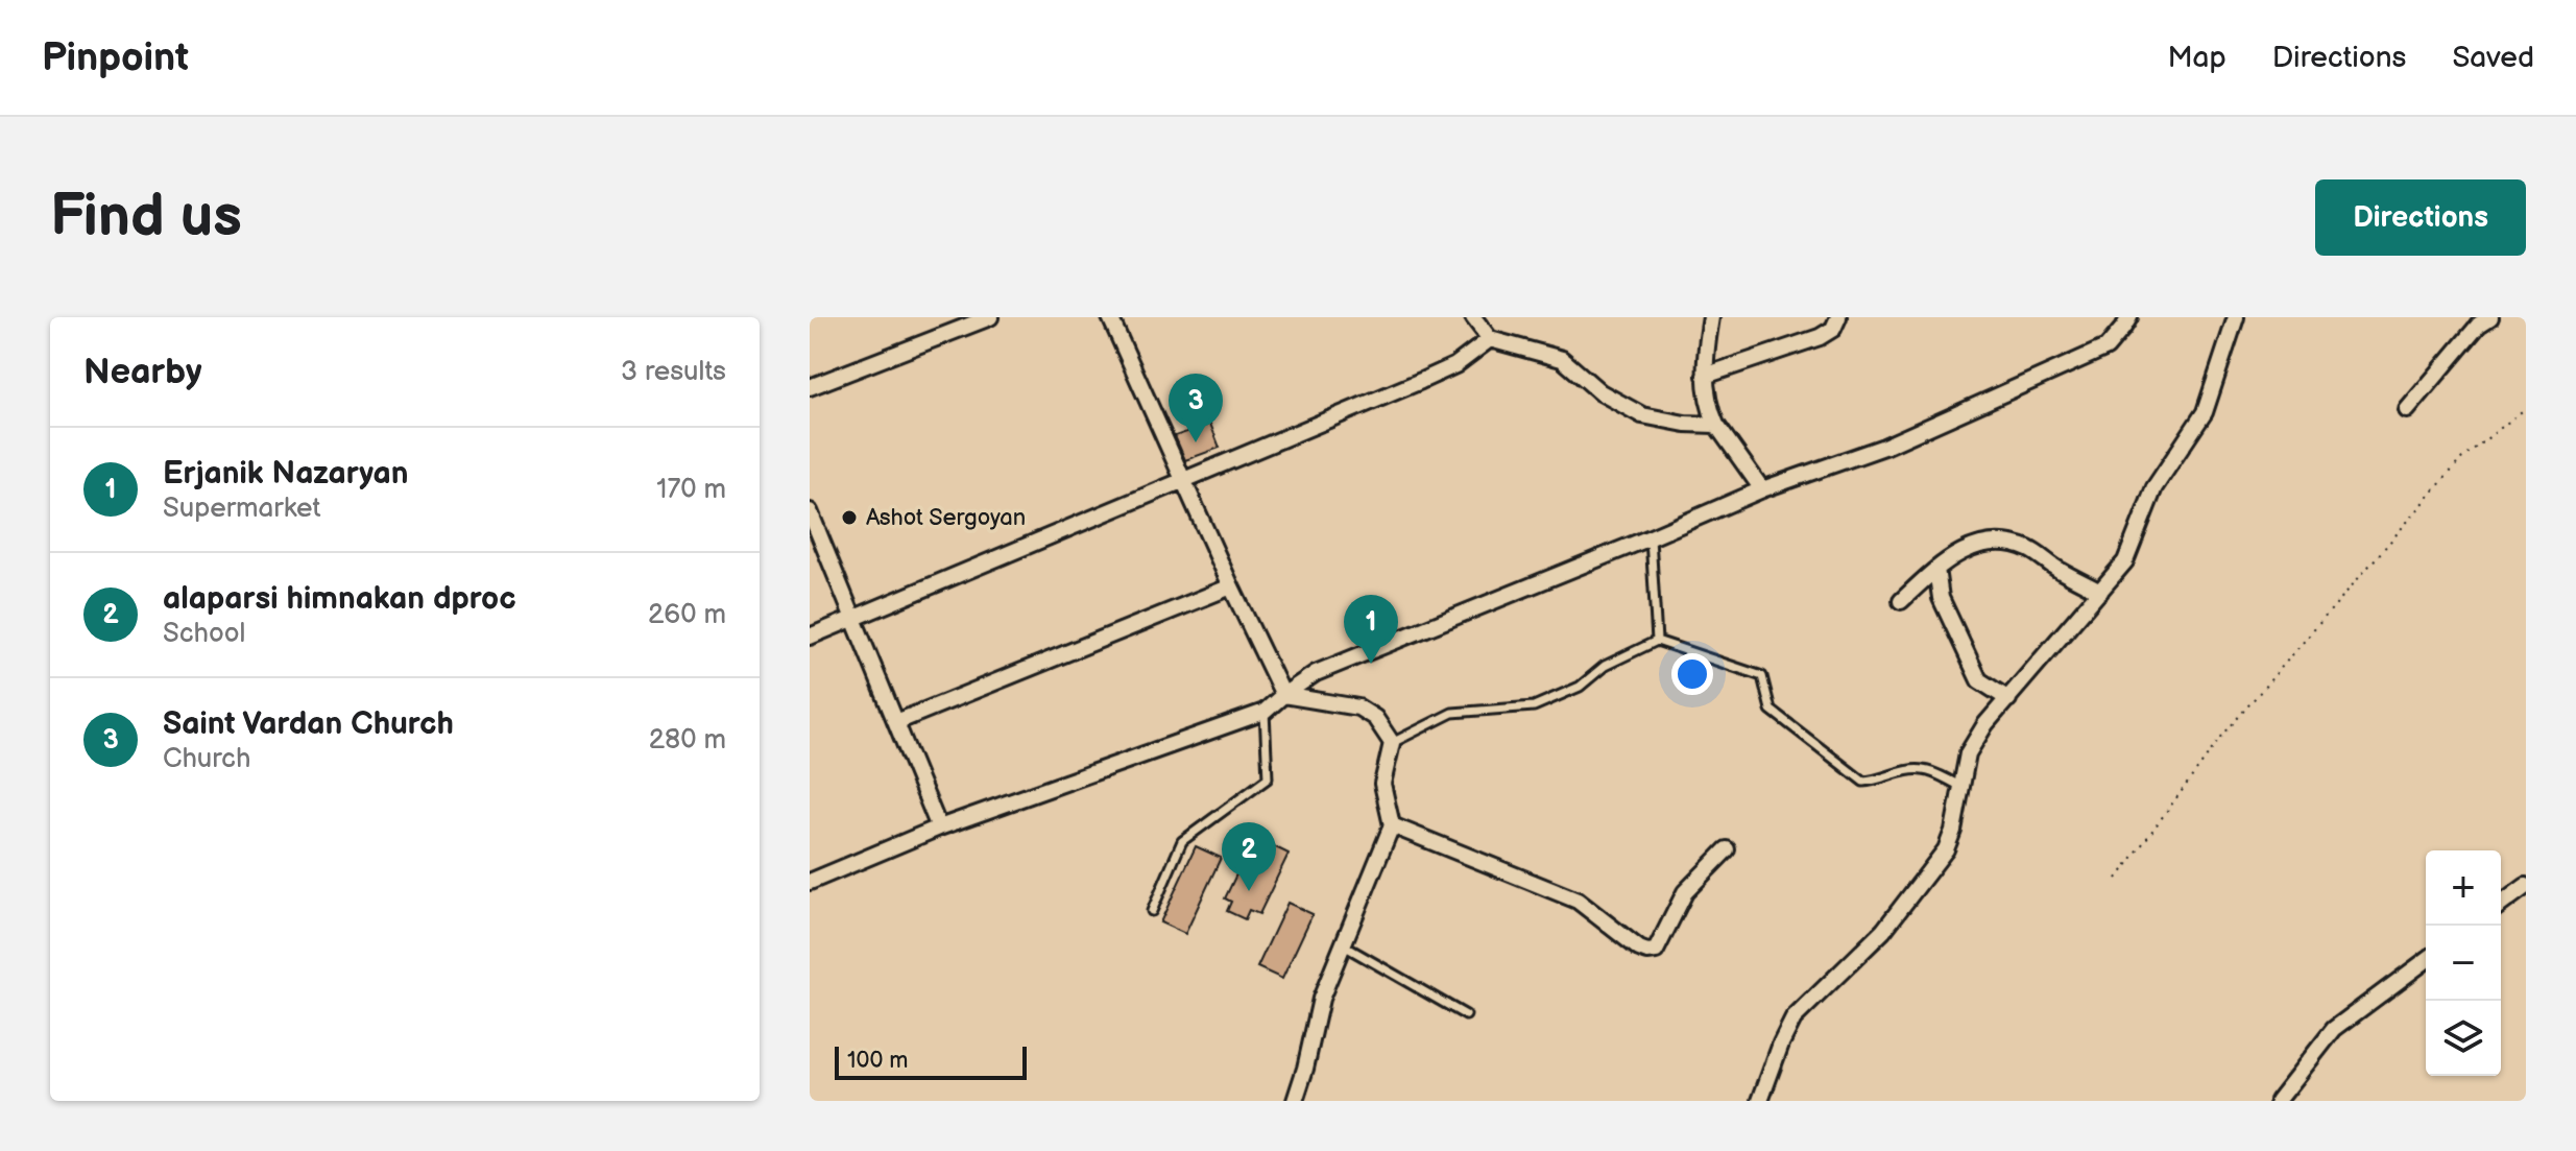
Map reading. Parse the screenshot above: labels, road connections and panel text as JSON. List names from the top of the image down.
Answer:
{
  "places": ["Ashot Sergoyan"],
  "scale_bar": "100 m",
  "page": {
    "header": "Pinpoint",
    "nav": ["Map", "Directions", "Saved"],
    "buttons": "Directions",
    "title": "Find us",
    "heading": ["Nearby", "3 results"],
    "pins": ["3", "1", "2"],
    "list": [
      {
        "mark": "1",
        "name": "Erjanik Nazaryan",
        "note": "Supermarket",
        "value": "170 m"
      },
      {
        "mark": "2",
        "name": "alaparsi himnakan dproc",
        "note": "School",
        "value": "260 m"
      },
      {
        "mark": "3",
        "name": "Saint Vardan Church",
        "note": "Church",
        "value": "280 m"
      }
    ],
    "map_buttons": ["+", "−"],
    "scale": "100 m"
  }
}
